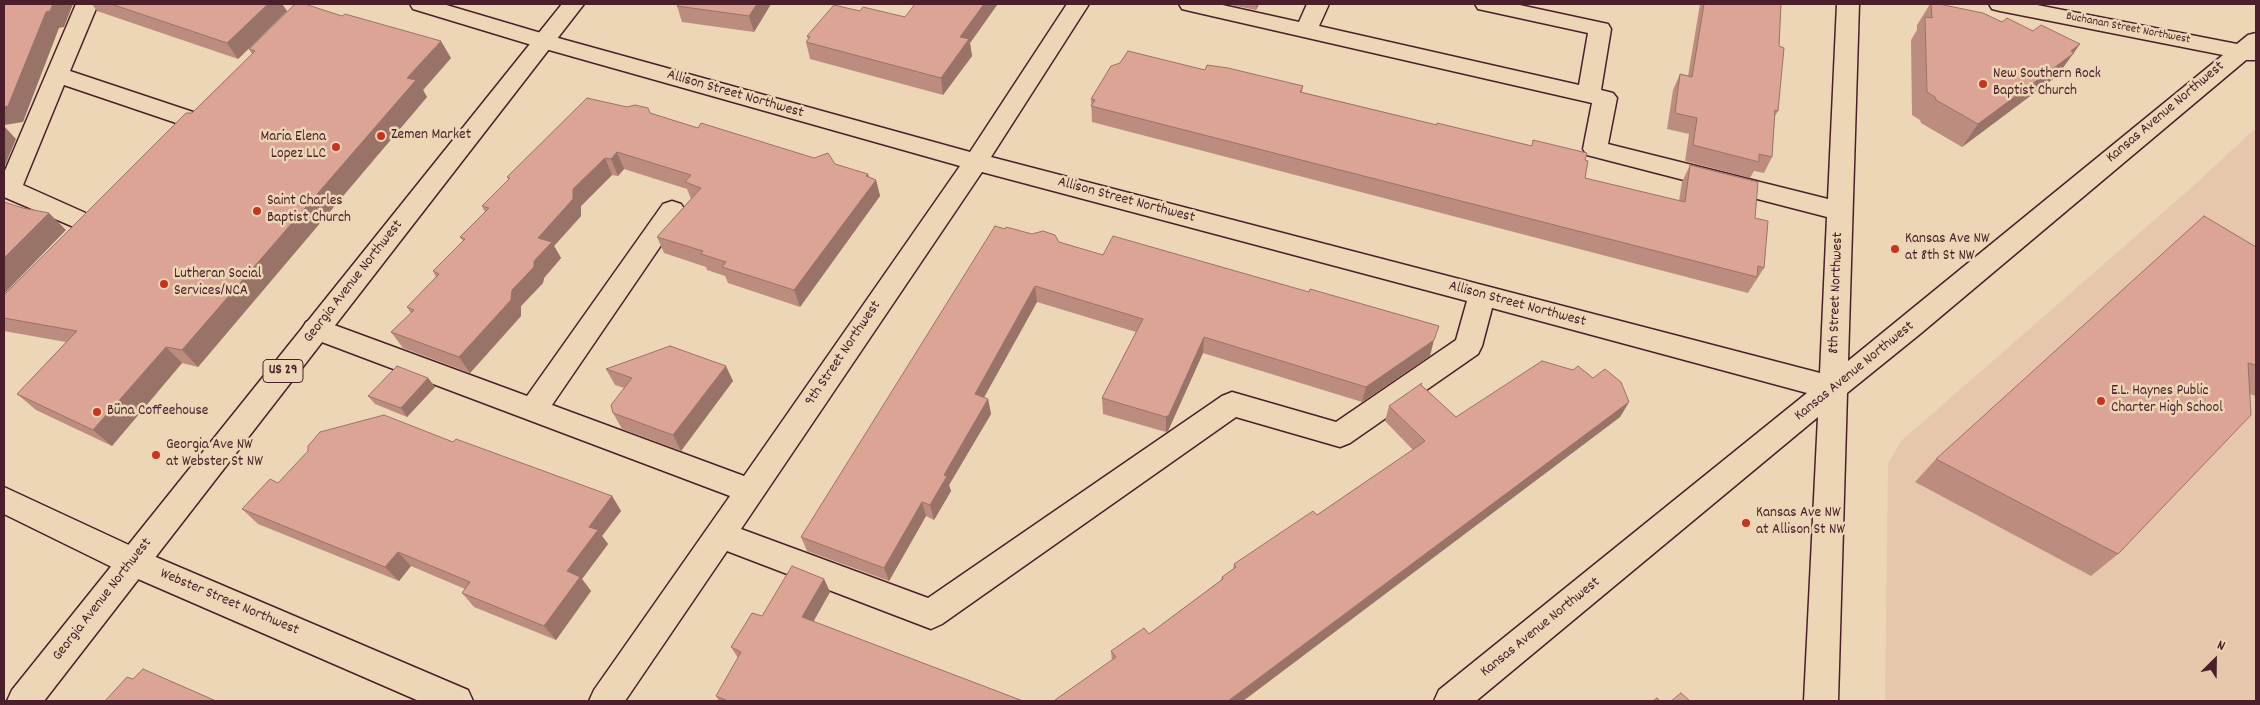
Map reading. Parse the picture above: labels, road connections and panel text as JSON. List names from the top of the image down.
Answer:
{
  "streets": {
    "main road": [
      "Buchanan Street Northwest",
      "Allison Street Northwest",
      "Kansas Avenue Northwest",
      "Georgia Avenue Northwest",
      "8th Street Northwest",
      "9th Street Northwest",
      "US 29",
      "Webster Street Northwest"
    ]
  },
  "crossings": [
    ["Buchanan Street Northwest", "Kansas Avenue Northwest"],
    ["Allison Street Northwest", "Kansas Avenue Northwest"],
    ["Allison Street Northwest", "Georgia Avenue Northwest"],
    ["Allison Street Northwest", "8th Street Northwest"],
    ["Allison Street Northwest", "9th Street Northwest"],
    ["Kansas Avenue Northwest", "8th Street Northwest"],
    ["Georgia Avenue Northwest", "Webster Street Northwest"]
  ],
  "places": [
    "New Southern Rock Baptist Church",
    "Zemen Market",
    "Maria Elena Lopez LLC",
    "Saint Charles Baptist Church",
    "Kansas Ave NW at 8th St NW",
    "Lutheran Social Services/NCA",
    "E.L. Haynes Public Charter High School",
    "Büna Coffeehouse",
    "Georgia Ave NW at Webster St NW",
    "Kansas Ave NW at Allison St NW"
  ],
  "north": "top right"
}
